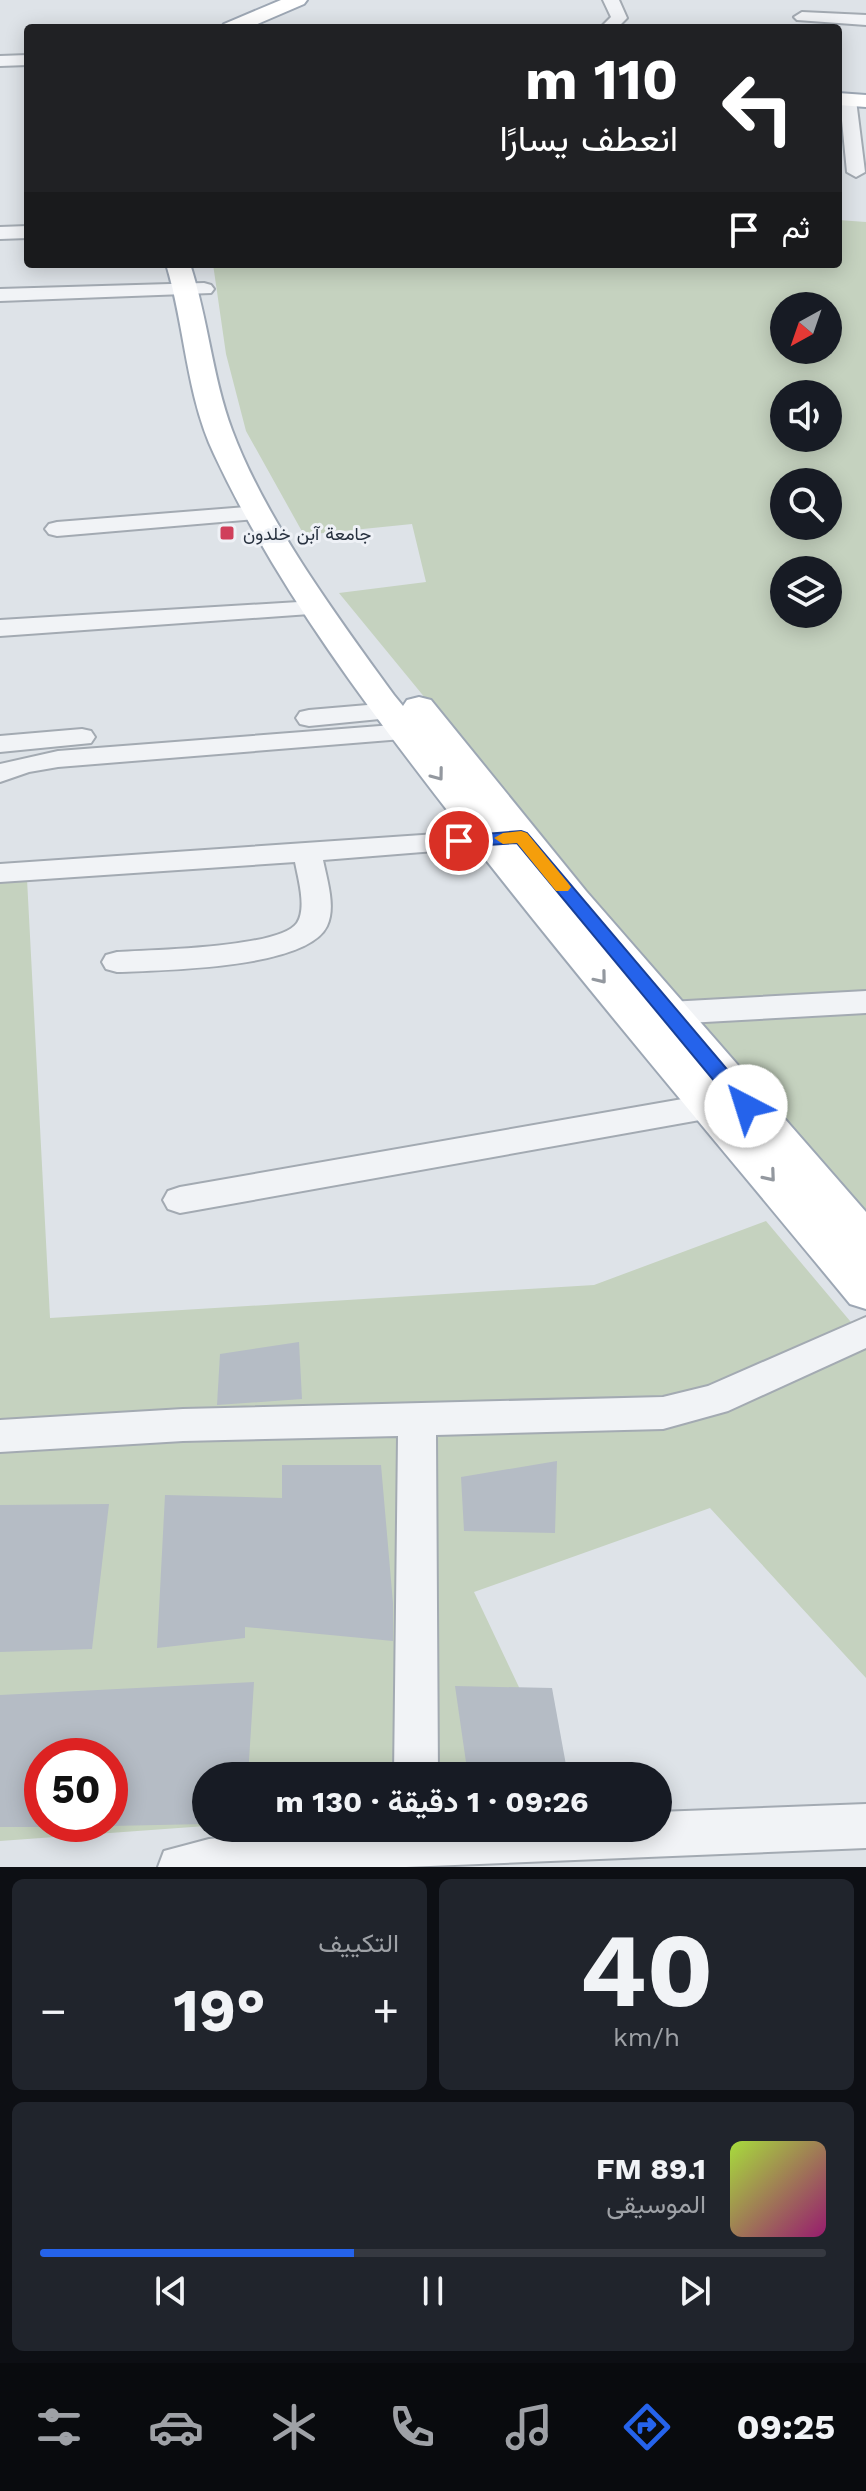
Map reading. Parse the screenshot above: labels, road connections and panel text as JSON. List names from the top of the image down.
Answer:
{
  "places": {
    "transit": ["جامعة آبن خلدون"]
  },
  "north": "bottom left",
  "page": {
    "turn": ["110 m", "انعطف يسارًا"],
    "then": "ثم",
    "limit": "50",
    "trip": "09:26 · 1 دقيقة · 130 m",
    "tile": [
      ["40", "km/h"],
      "التكييف"
    ],
    "heat": ["−", "19°", "+"],
    "song": ["89.1 FM", "الموسيقى"],
    "tabs": "09:25"
  }
}
